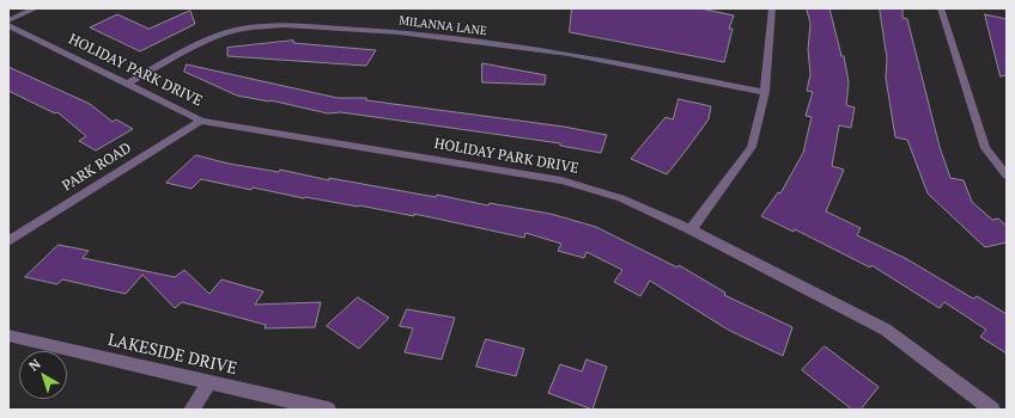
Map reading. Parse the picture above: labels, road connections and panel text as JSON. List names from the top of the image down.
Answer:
{
  "streets": {
    "street": [
      "MILANNA LANE",
      "HOLIDAY PARK DRIVE",
      "PARK ROAD",
      "LAKESIDE DRIVE"
    ]
  },
  "crossings": [
    ["MILANNA LANE", "HOLIDAY PARK DRIVE"],
    ["HOLIDAY PARK DRIVE", "PARK ROAD"]
  ],
  "north": "top left"
}
